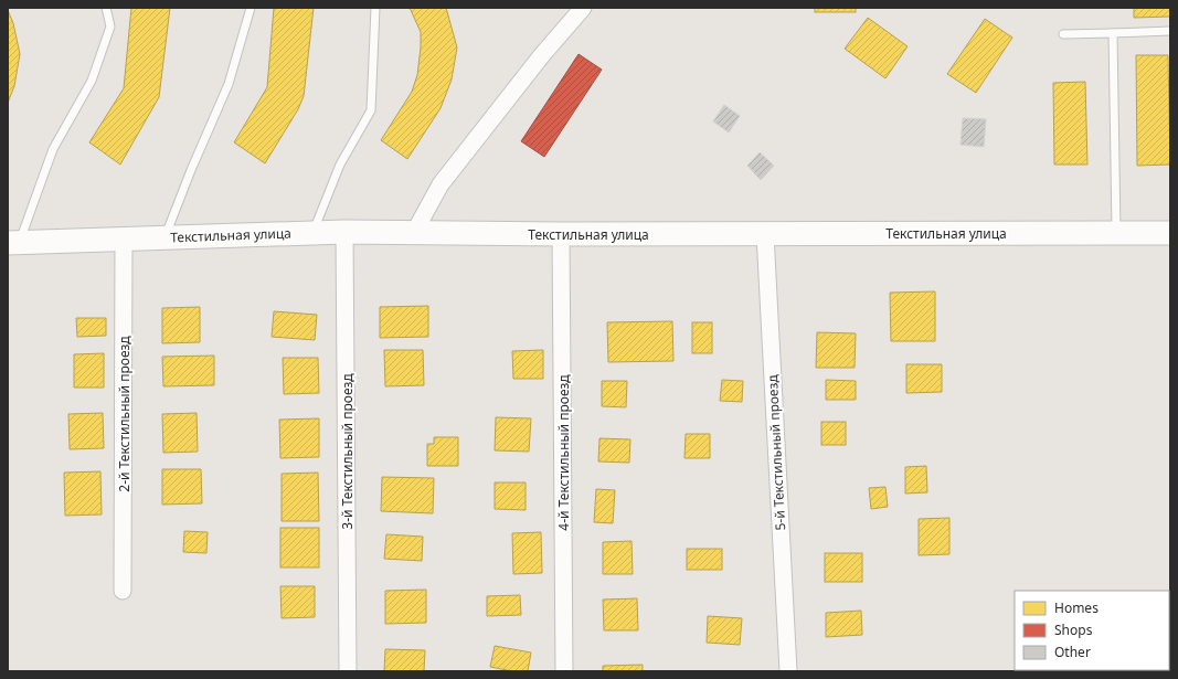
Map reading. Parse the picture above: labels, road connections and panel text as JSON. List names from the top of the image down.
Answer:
{
  "streets": {
    "main road": ["Текстильная улица"],
    "street": [
      "2-й Текстильный проезд",
      "3-й Текстильный проезд",
      "4-й Текстильный проезд",
      "5-й Текстильный проезд"
    ]
  },
  "crossings": [
    ["Текстильная улица", "2-й Текстильный проезд"],
    ["Текстильная улица", "3-й Текстильный проезд"],
    ["Текстильная улица", "4-й Текстильный проезд"],
    ["Текстильная улица", "5-й Текстильный проезд"]
  ],
  "legend": ["Homes", "Shops", "Other"]
}
